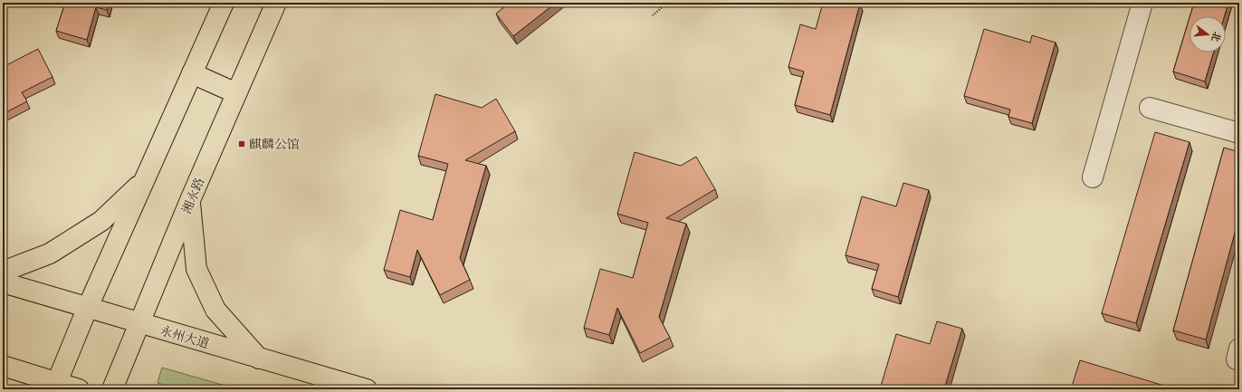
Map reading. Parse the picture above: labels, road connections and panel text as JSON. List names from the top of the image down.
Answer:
{
  "streets": {
    "main road": ["湘永路", "永州大道"]
  },
  "crossings": [
    ["湘永路", "永州大道"]
  ],
  "places": {
    "transit": ["麒麟公馆"]
  },
  "north": "right"
}
